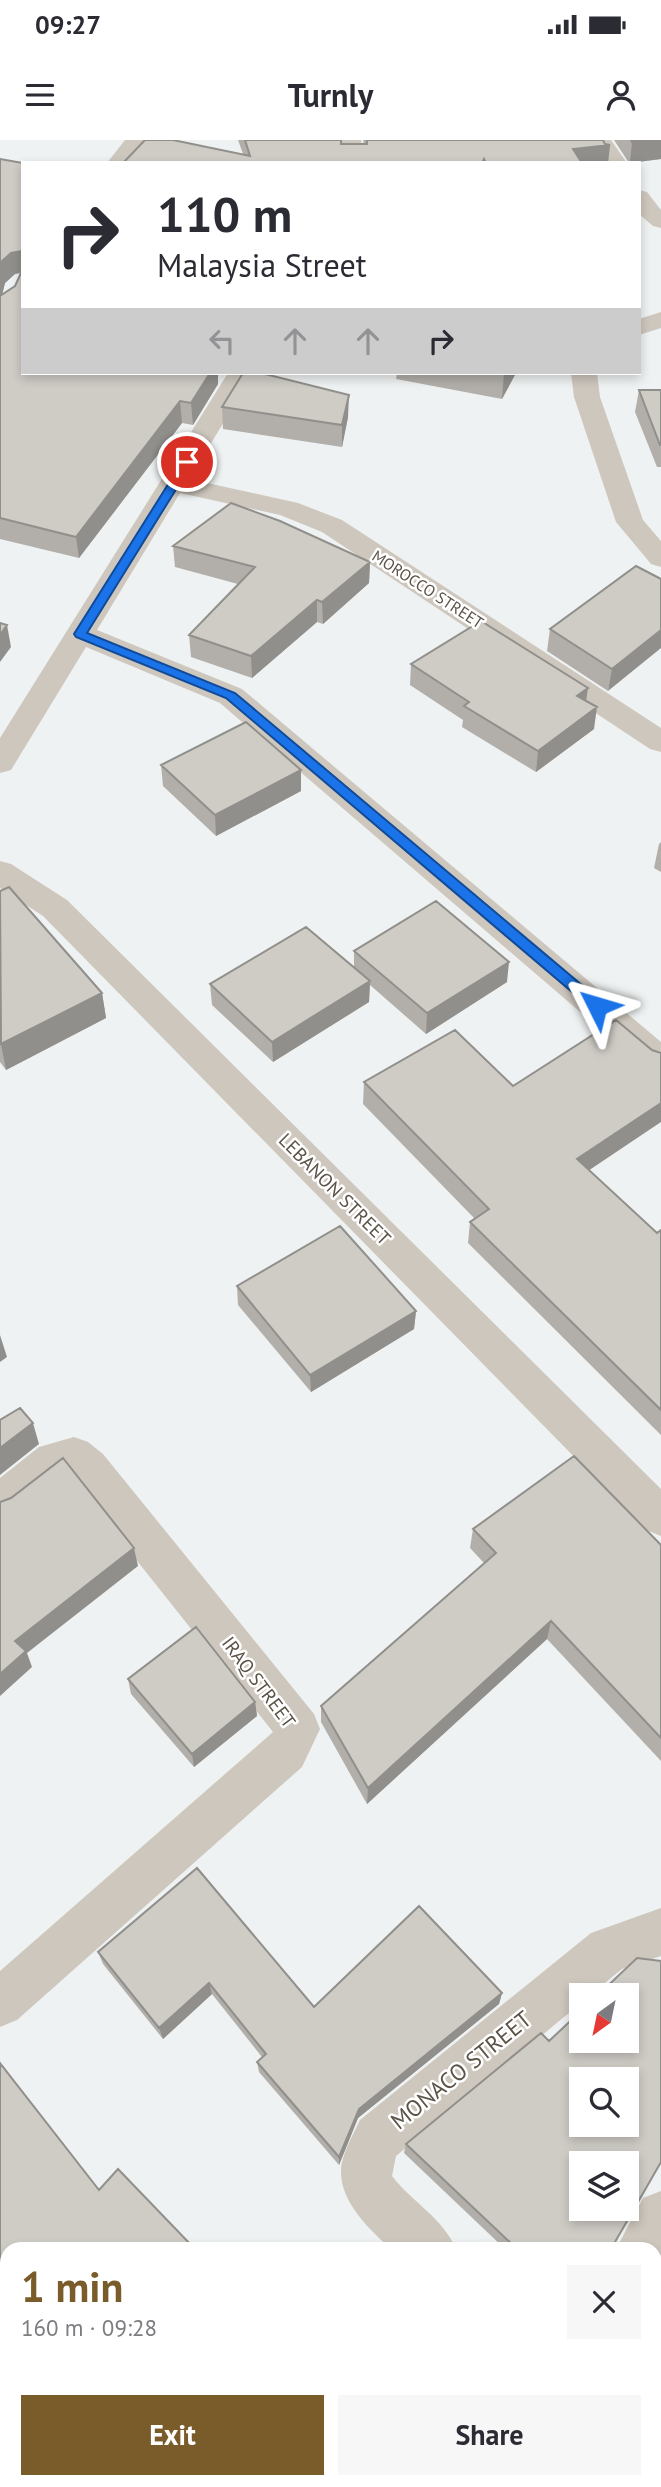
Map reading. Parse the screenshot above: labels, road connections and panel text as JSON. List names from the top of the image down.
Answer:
{
  "streets": {
    "street": [
      "MOROCCO STREET",
      "LEBANON STREET",
      "IRAQ STREET",
      "MONACO STREET"
    ]
  },
  "north": "bottom left",
  "page": {
    "status": "09:27",
    "header": "Turnly",
    "turn": ["110 m", "Malaysia Street"],
    "heading": ["1 min", "160 m · 09:28"],
    "buttons": ["Exit", "Share"]
  }
}
